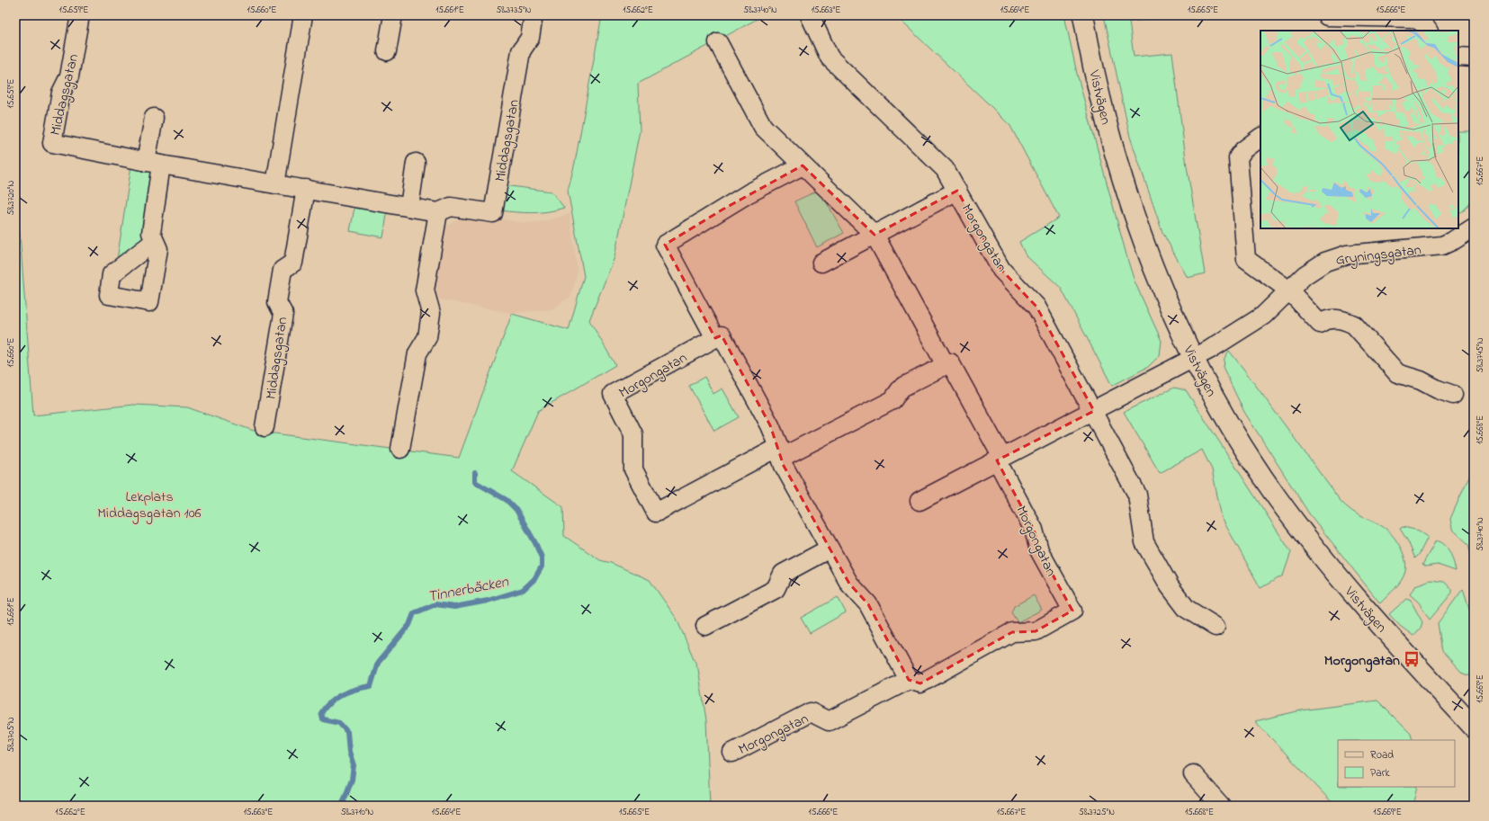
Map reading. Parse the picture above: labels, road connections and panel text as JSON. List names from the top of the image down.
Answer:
{
  "streets": {
    "main road": ["Vistvägen"],
    "street": ["Middagsgatan", "Morgongatan", "Gryningsgatan"]
  },
  "crossings": [
    ["Vistvägen", "Gryningsgatan"]
  ],
  "water": ["Tinnerbäcken"],
  "parks": ["Lekplats Middagsgatan 106"],
  "places": {
    "bus stop": ["Morgongatan"]
  },
  "legend": ["Road", "Park"],
  "coordinates": [
    "15.659°E",
    "15.660°E",
    "15.661°E",
    "58.3735°N",
    "15.662°E",
    "58.3740°N",
    "15.663°E",
    "15.664°E",
    "15.665°E",
    "15.666°E",
    "15.667°E",
    "58.3720°N",
    "58.3745°N",
    "15.668°E",
    "15.669°E",
    "58.3705°N",
    "58.3710°N",
    "58.3725°N"
  ]
}
